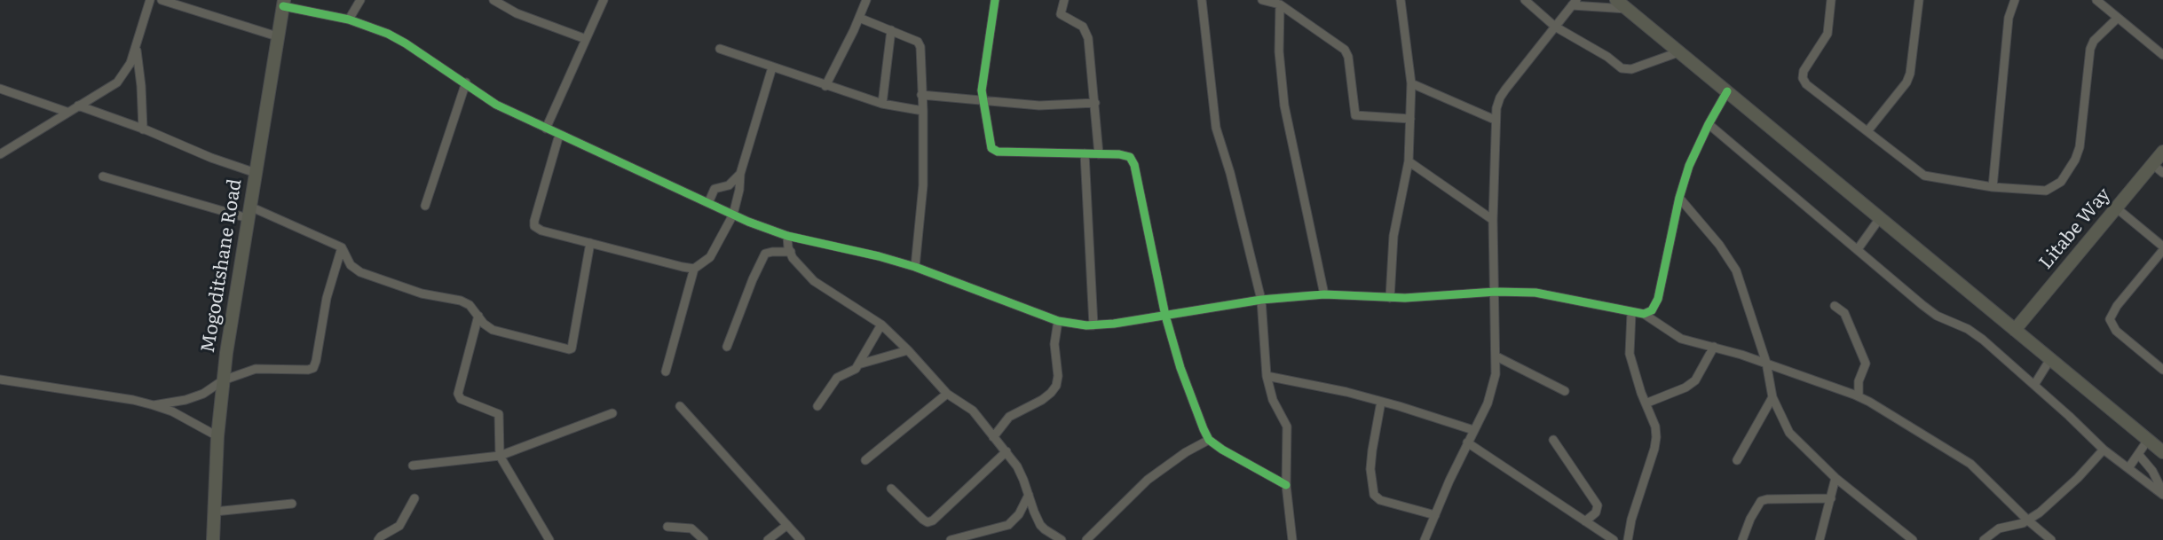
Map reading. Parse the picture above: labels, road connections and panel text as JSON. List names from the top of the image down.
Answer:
{
  "streets": {
    "main road": ["Litabe Way", "Mogoditshane Road"]
  }
}
